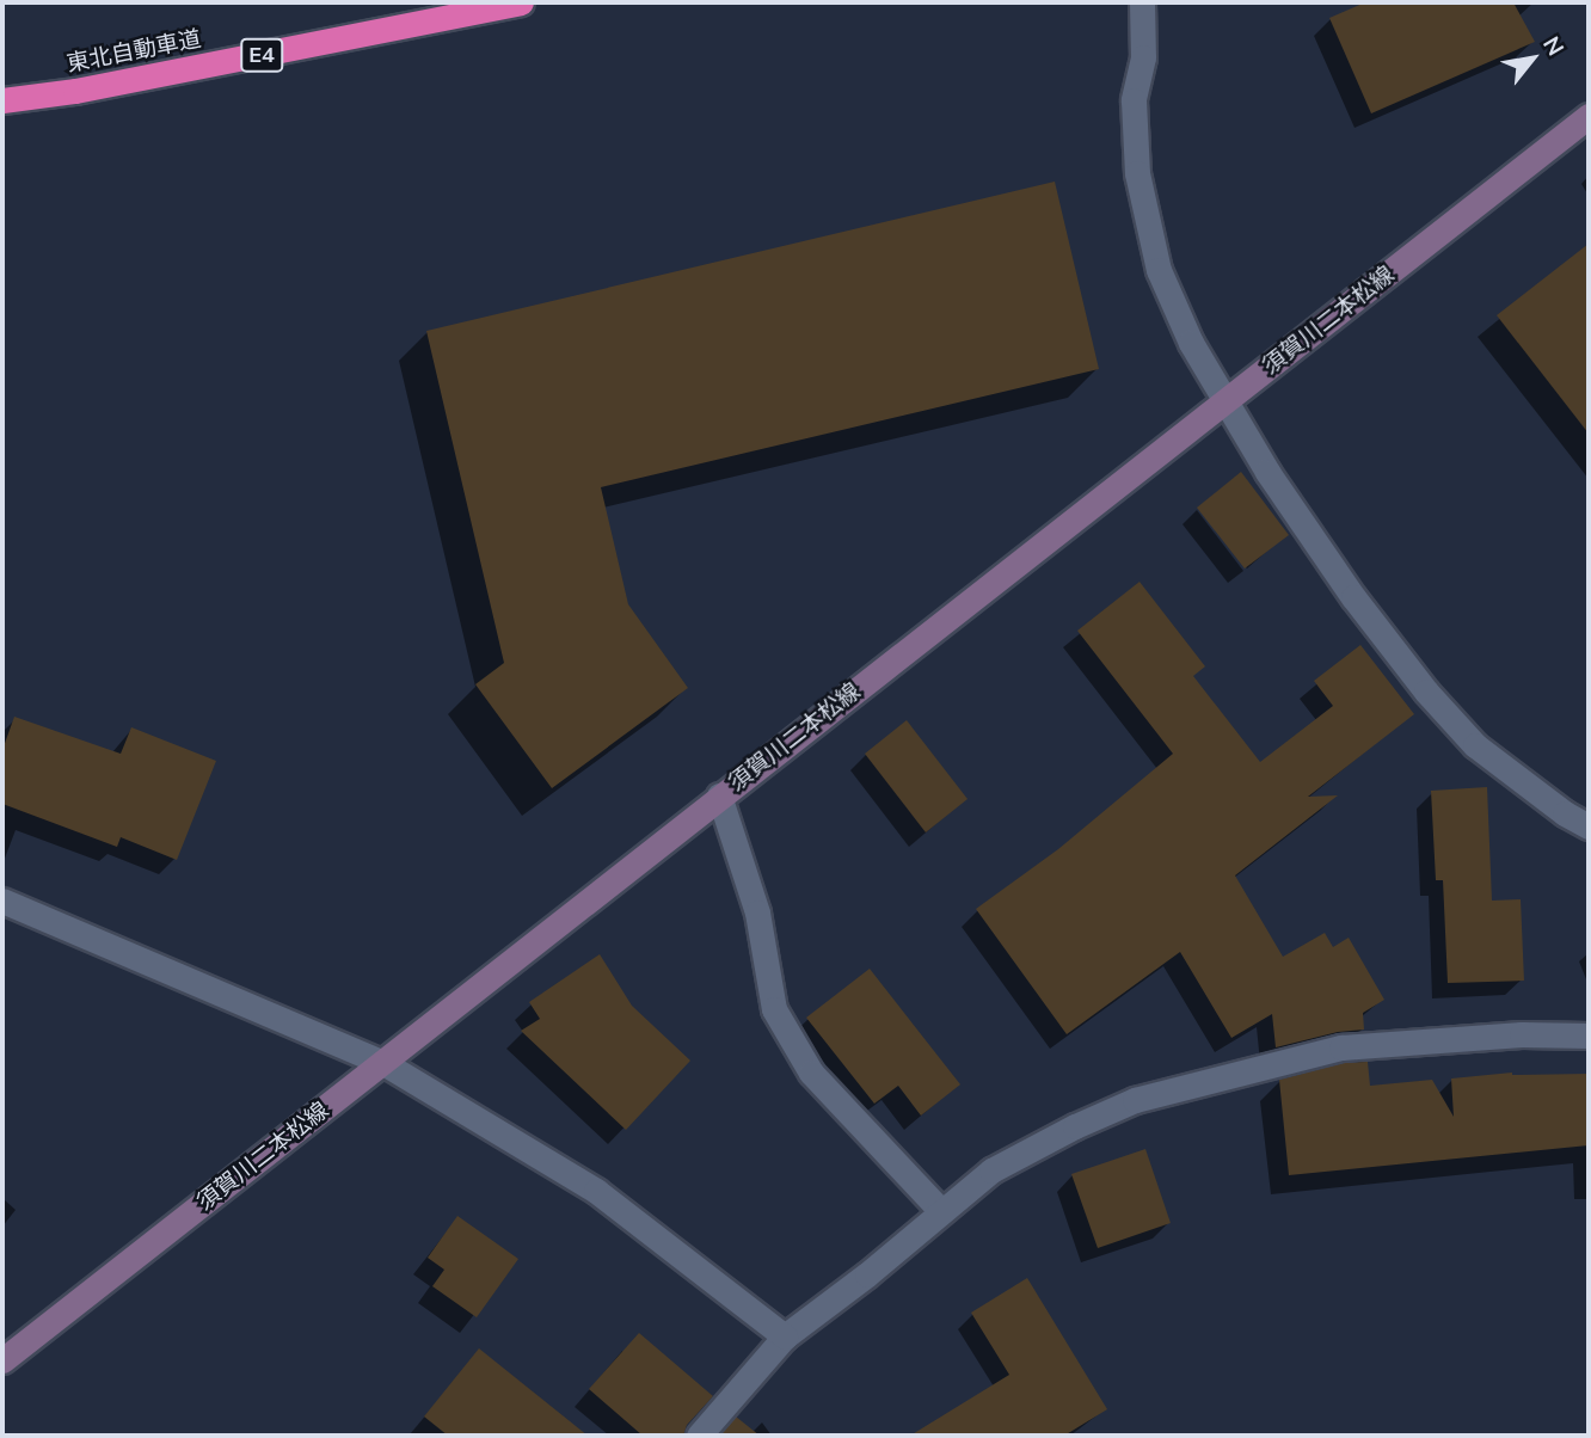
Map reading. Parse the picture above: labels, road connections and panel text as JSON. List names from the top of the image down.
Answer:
{
  "streets": {
    "highway": ["東北自動車道", "E4"],
    "main road": ["須賀川二本松線"]
  },
  "north": "top right"
}
